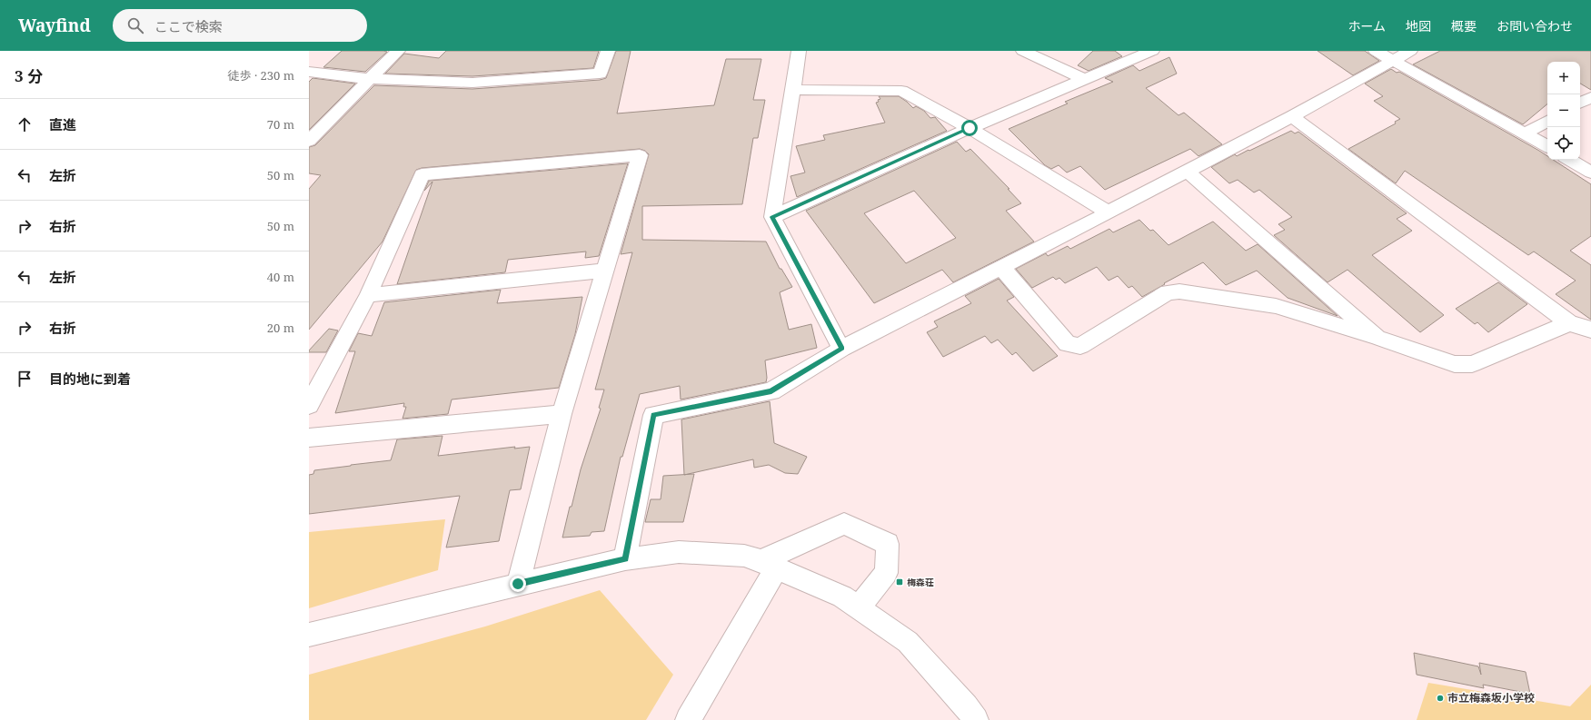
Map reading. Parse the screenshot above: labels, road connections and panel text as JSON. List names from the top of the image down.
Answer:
{
  "places": {
    "transit": ["梅森荘"],
    "other": ["市立梅森坂小学校"]
  },
  "page": {
    "header": "Wayfind",
    "search": "ここで検索",
    "nav": [
      "ホーム",
      "地図",
      "概要",
      "お問い合わせ"
    ],
    "heading": ["3 分", "徒歩 · 230 m"],
    "map_buttons": ["+", "−"],
    "list": [
      ["直進", "70 m"],
      ["左折", "50 m"],
      ["右折", "50 m"],
      ["左折", "40 m"],
      ["右折", "20 m"],
      "目的地に到着"
    ]
  }
}
